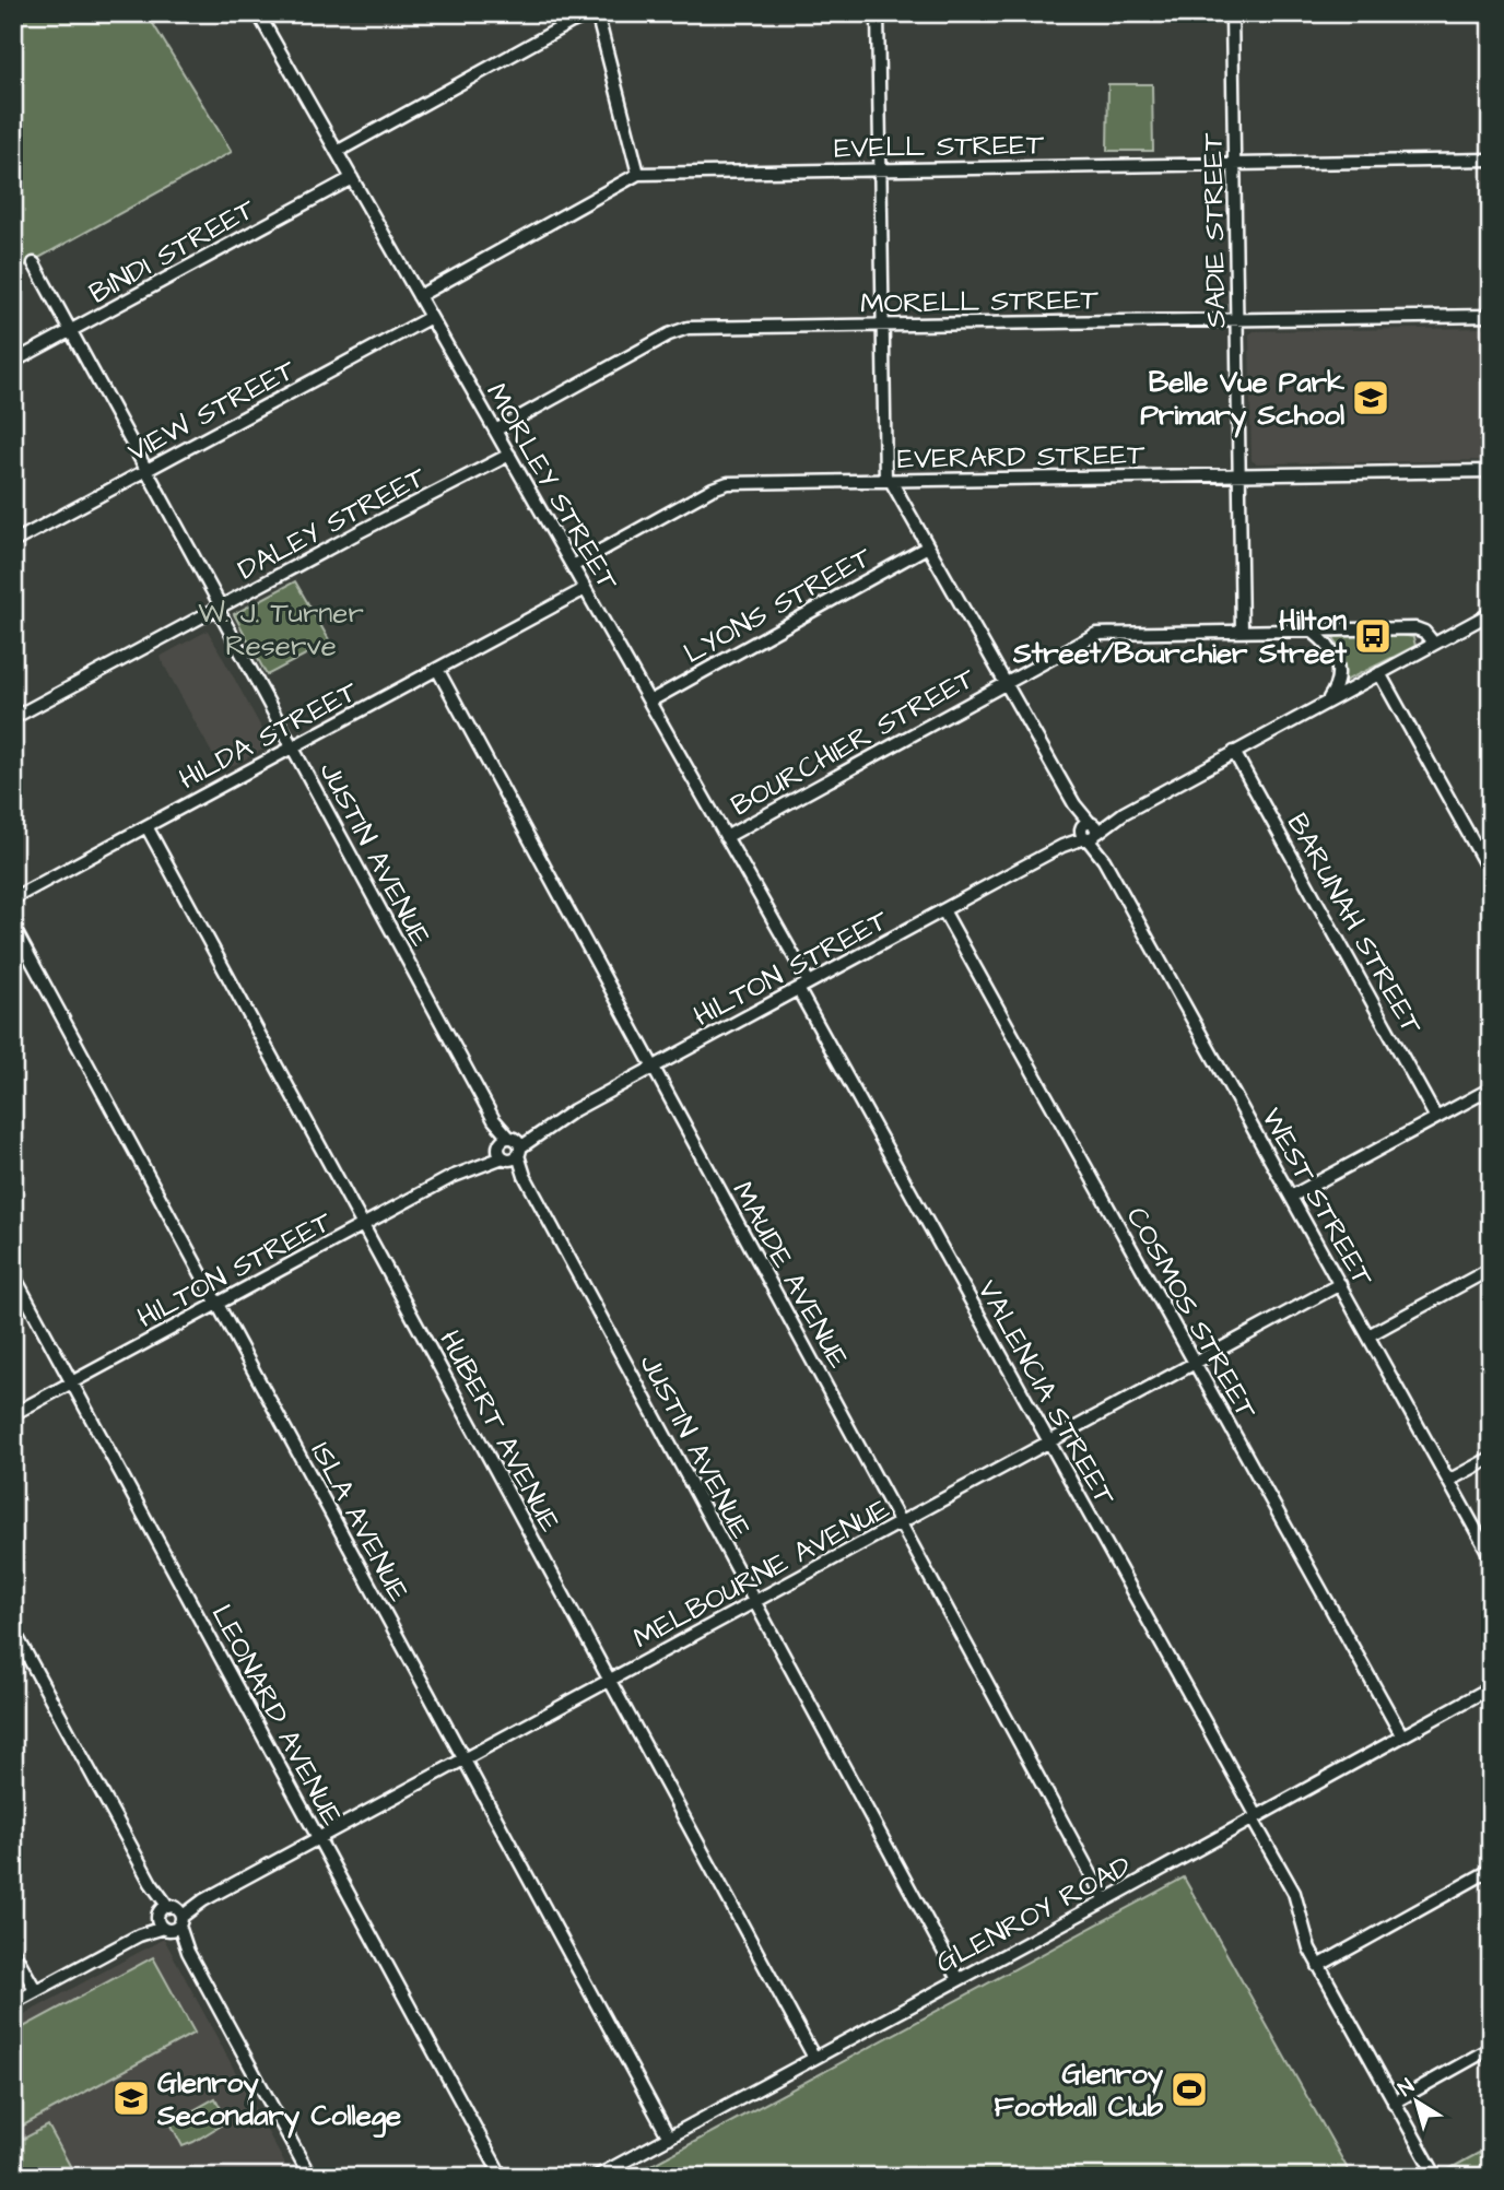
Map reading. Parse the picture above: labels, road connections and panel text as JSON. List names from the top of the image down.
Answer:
{
  "streets": {
    "street": [
      "EVELL STREET",
      "SADIE STREET",
      "BINDI STREET",
      "MORELL STREET",
      "VIEW STREET",
      "EVERARD STREET",
      "MORLEY STREET",
      "DALEY STREET",
      "LYONS STREET",
      "HILDA STREET",
      "BOURCHIER STREET",
      "JUSTIN AVENUE",
      "BARUNAH STREET",
      "HILTON STREET",
      "WEST STREET",
      "MAUDE AVENUE",
      "COSMOS STREET",
      "VALENCIA STREET",
      "HUBERT AVENUE",
      "ISLA AVENUE",
      "MELBOURNE AVENUE",
      "LEONARD AVENUE",
      "GLENROY ROAD"
    ]
  },
  "crossings": [
    ["EVELL STREET", "SADIE STREET"],
    ["EVELL STREET", "MORLEY STREET"],
    ["EVELL STREET", "WEST STREET"],
    ["SADIE STREET", "MORELL STREET"],
    ["SADIE STREET", "EVERARD STREET"],
    ["SADIE STREET", "BOURCHIER STREET"],
    ["BINDI STREET", "MORLEY STREET"],
    ["BINDI STREET", "JUSTIN AVENUE"],
    ["MORELL STREET", "MORLEY STREET"],
    ["MORELL STREET", "WEST STREET"],
    ["VIEW STREET", "MORLEY STREET"],
    ["VIEW STREET", "JUSTIN AVENUE"],
    ["EVERARD STREET", "MORLEY STREET"],
    ["EVERARD STREET", "WEST STREET"],
    ["MORLEY STREET", "DALEY STREET"],
    ["MORLEY STREET", "LYONS STREET"],
    ["MORLEY STREET", "HILDA STREET"],
    ["MORLEY STREET", "BOURCHIER STREET"],
    ["MORLEY STREET", "HILTON STREET"],
    ["DALEY STREET", "JUSTIN AVENUE"],
    ["LYONS STREET", "WEST STREET"],
    ["HILDA STREET", "JUSTIN AVENUE"],
    ["HILDA STREET", "MAUDE AVENUE"],
    ["HILDA STREET", "HUBERT AVENUE"],
    ["BOURCHIER STREET", "HILTON STREET"],
    ["BOURCHIER STREET", "WEST STREET"],
    ["JUSTIN AVENUE", "HILTON STREET"],
    ["JUSTIN AVENUE", "MELBOURNE AVENUE"],
    ["JUSTIN AVENUE", "GLENROY ROAD"],
    ["BARUNAH STREET", "HILTON STREET"],
    ["HILTON STREET", "WEST STREET"],
    ["HILTON STREET", "MAUDE AVENUE"],
    ["HILTON STREET", "COSMOS STREET"],
    ["HILTON STREET", "VALENCIA STREET"],
    ["HILTON STREET", "HUBERT AVENUE"],
    ["HILTON STREET", "ISLA AVENUE"],
    ["HILTON STREET", "LEONARD AVENUE"],
    ["WEST STREET", "MELBOURNE AVENUE"],
    ["MAUDE AVENUE", "MELBOURNE AVENUE"],
    ["MAUDE AVENUE", "GLENROY ROAD"],
    ["COSMOS STREET", "MELBOURNE AVENUE"],
    ["COSMOS STREET", "GLENROY ROAD"],
    ["VALENCIA STREET", "MELBOURNE AVENUE"],
    ["VALENCIA STREET", "GLENROY ROAD"],
    ["HUBERT AVENUE", "MELBOURNE AVENUE"],
    ["HUBERT AVENUE", "GLENROY ROAD"],
    ["ISLA AVENUE", "MELBOURNE AVENUE"],
    ["ISLA AVENUE", "GLENROY ROAD"],
    ["MELBOURNE AVENUE", "LEONARD AVENUE"]
  ],
  "parks": ["W. J. Turner Reserve"],
  "places": {
    "school or university": ["Belle Vue Park Primary School", "Glenroy Secondary College"],
    "bus stop": ["Hilton Street/Bourchier Street"],
    "sports": ["Glenroy Football Club"]
  },
  "north": "top left"
}
